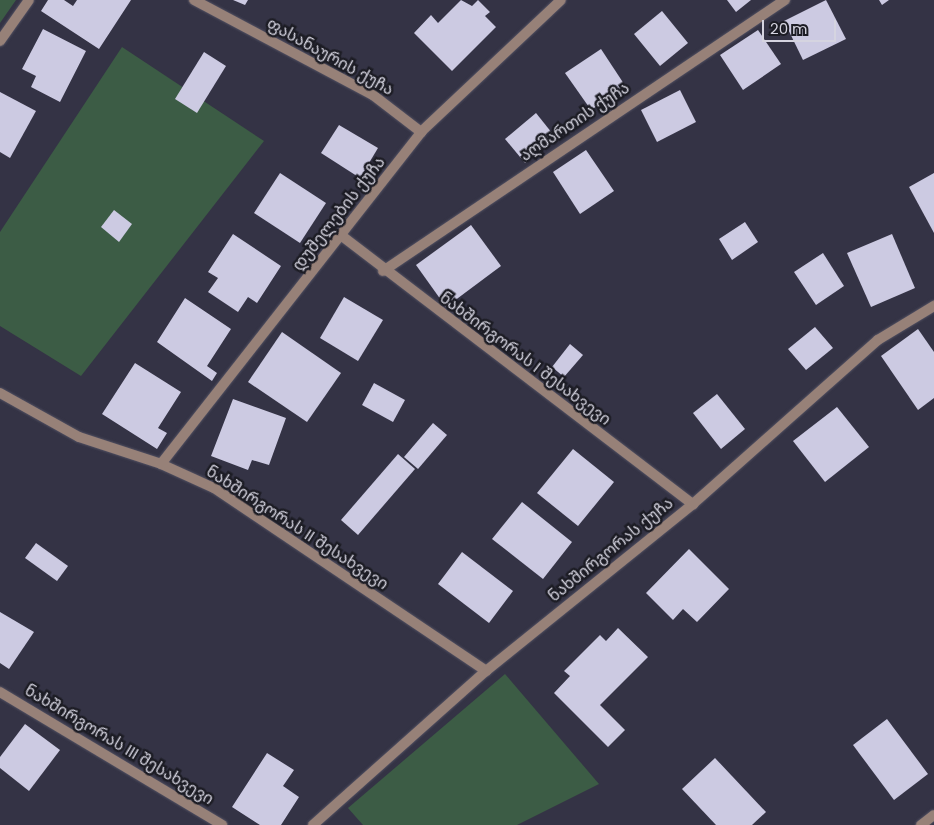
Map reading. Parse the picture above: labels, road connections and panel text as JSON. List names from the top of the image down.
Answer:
{
  "streets": {
    "street": [
      "ფასანაურის ქუჩა",
      "აღმართის ქუჩა",
      "დუშელების ქუჩა",
      "ნახშირგორას I შესახვევი",
      "ნახშირგორას II შესახვევი",
      "ნახშირგორას ქუჩა",
      "ნახშირგორას III შესახვევი"
    ]
  },
  "crossings": [
    ["ფასანაურის ქუჩა", "დუშელების ქუჩა"],
    ["აღმართის ქუჩა", "ნახშირგორას I შესახვევი"],
    ["დუშელების ქუჩა", "ნახშირგორას I შესახვევი"],
    ["დუშელების ქუჩა", "ნახშირგორას II შესახვევი"],
    ["ნახშირგორას I შესახვევი", "ნახშირგორას ქუჩა"],
    ["ნახშირგორას II შესახვევი", "ნახშირგორას ქუჩა"]
  ],
  "scale_bar": "20 m"
}
